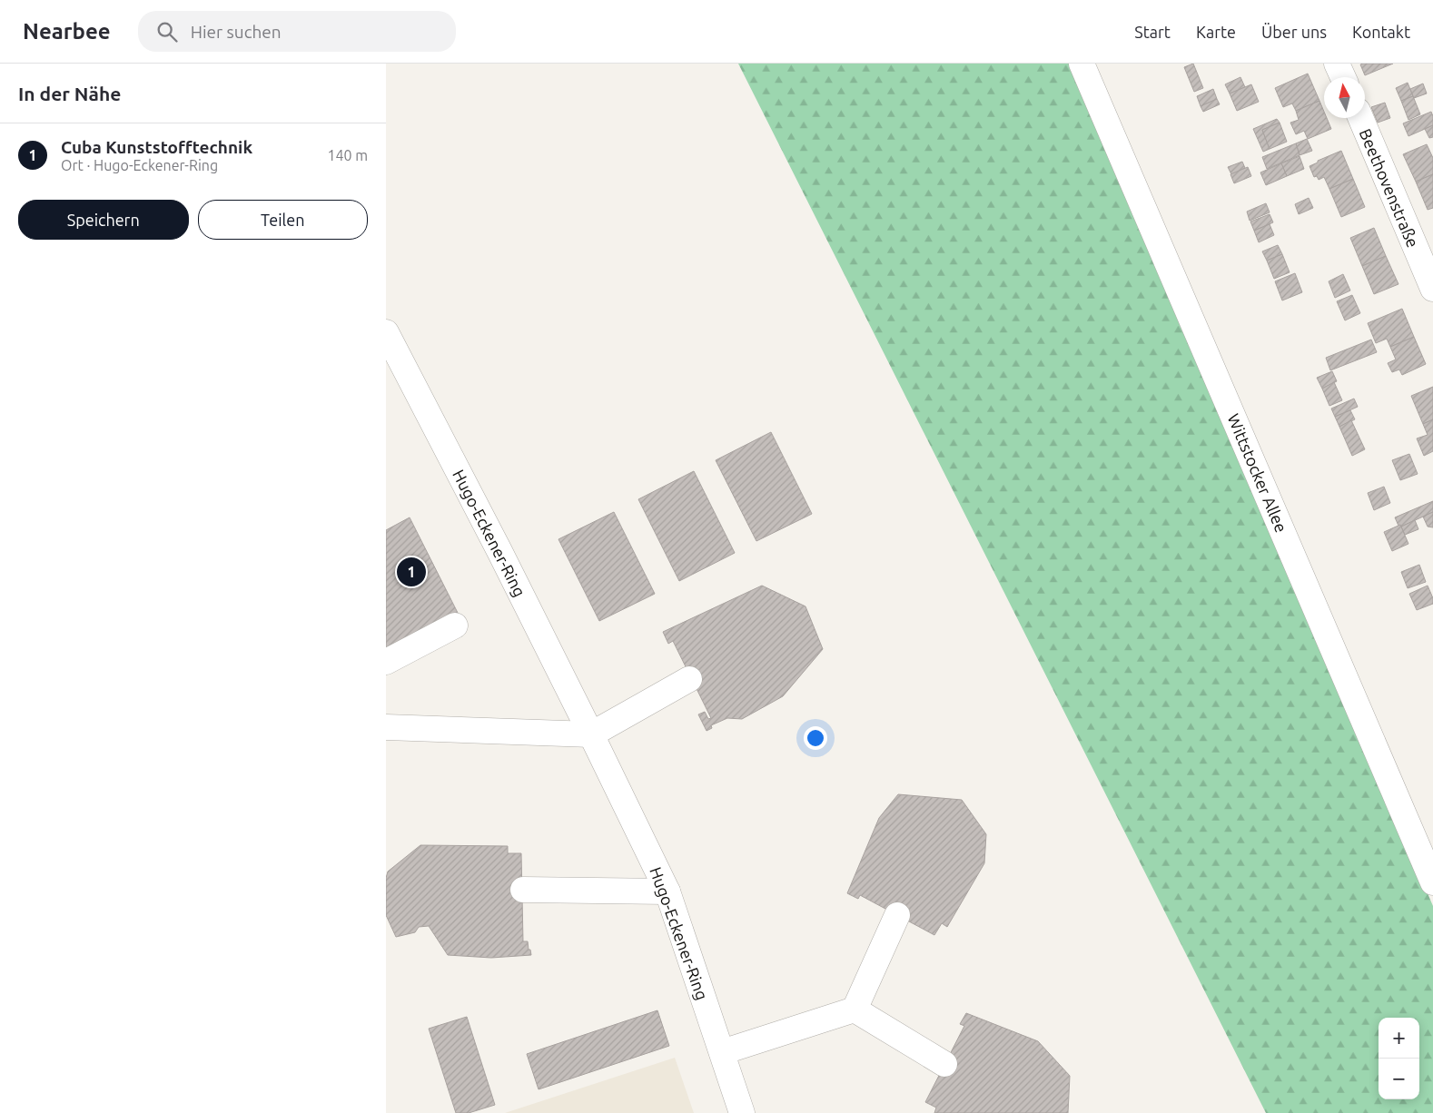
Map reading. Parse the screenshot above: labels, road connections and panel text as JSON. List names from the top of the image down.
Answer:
{
  "streets": {
    "street": ["Beethovenstraße", "Wittstocker Allee", "Hugo-Eckener-Ring"]
  },
  "north": "top",
  "page": {
    "header": "Nearbee",
    "search": "Hier suchen",
    "nav": [
      "Start",
      "Karte",
      "Über uns",
      "Kontakt"
    ],
    "heading": "In der Nähe",
    "list": [
      {
        "mark": "1",
        "name": "Cuba Kunststofftechnik",
        "note": "Ort · Hugo-Eckener-Ring",
        "value": "140 m"
      }
    ],
    "buttons": ["Speichern", "Teilen"],
    "pins": "1",
    "map_buttons": ["+", "−"]
  }
}
